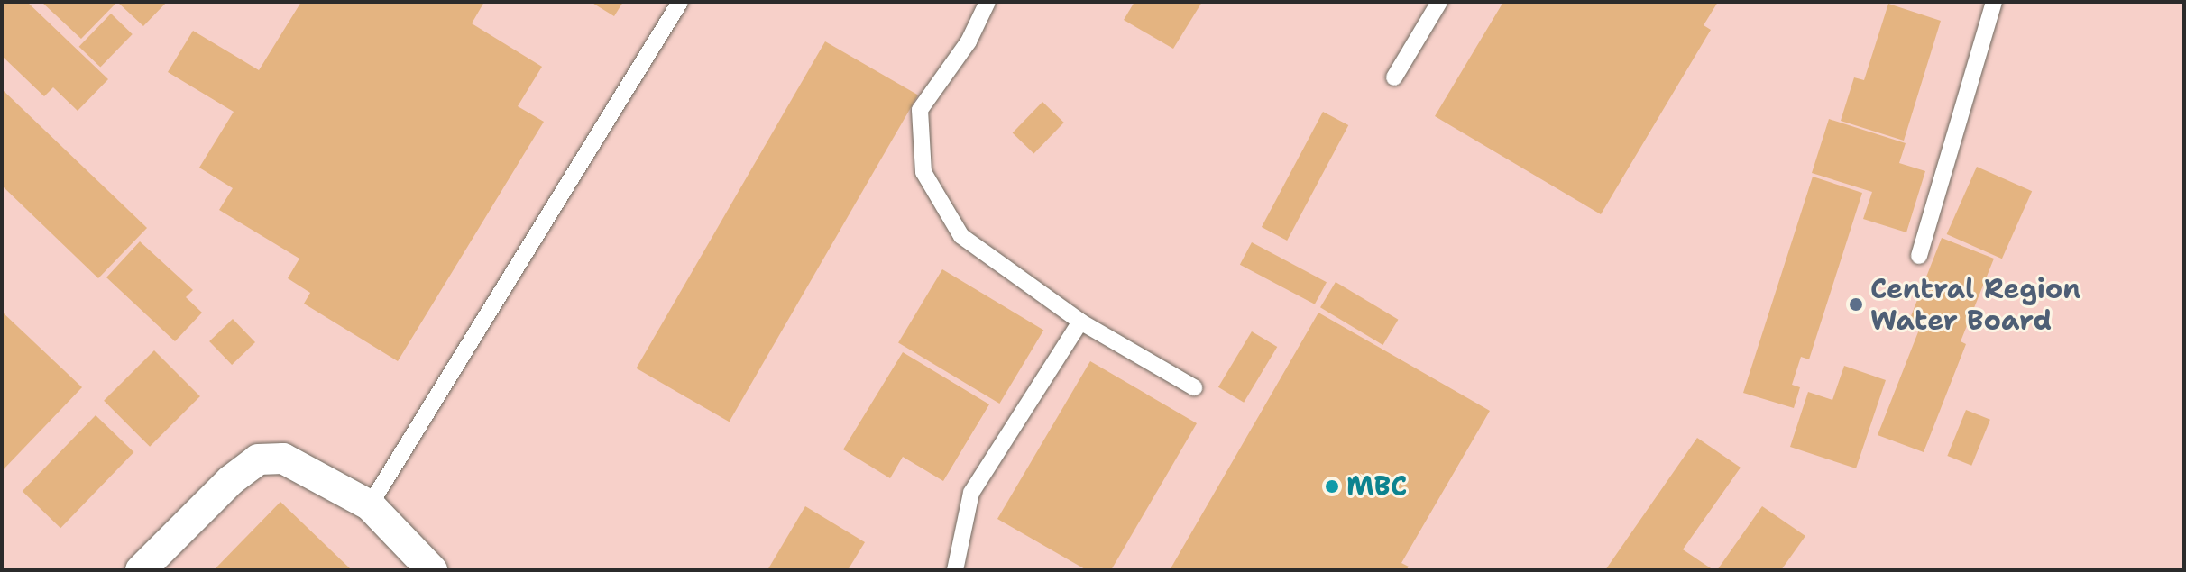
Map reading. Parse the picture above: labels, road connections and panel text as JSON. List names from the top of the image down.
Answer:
{
  "places": ["Central Region Water Board", "MBC"]
}
